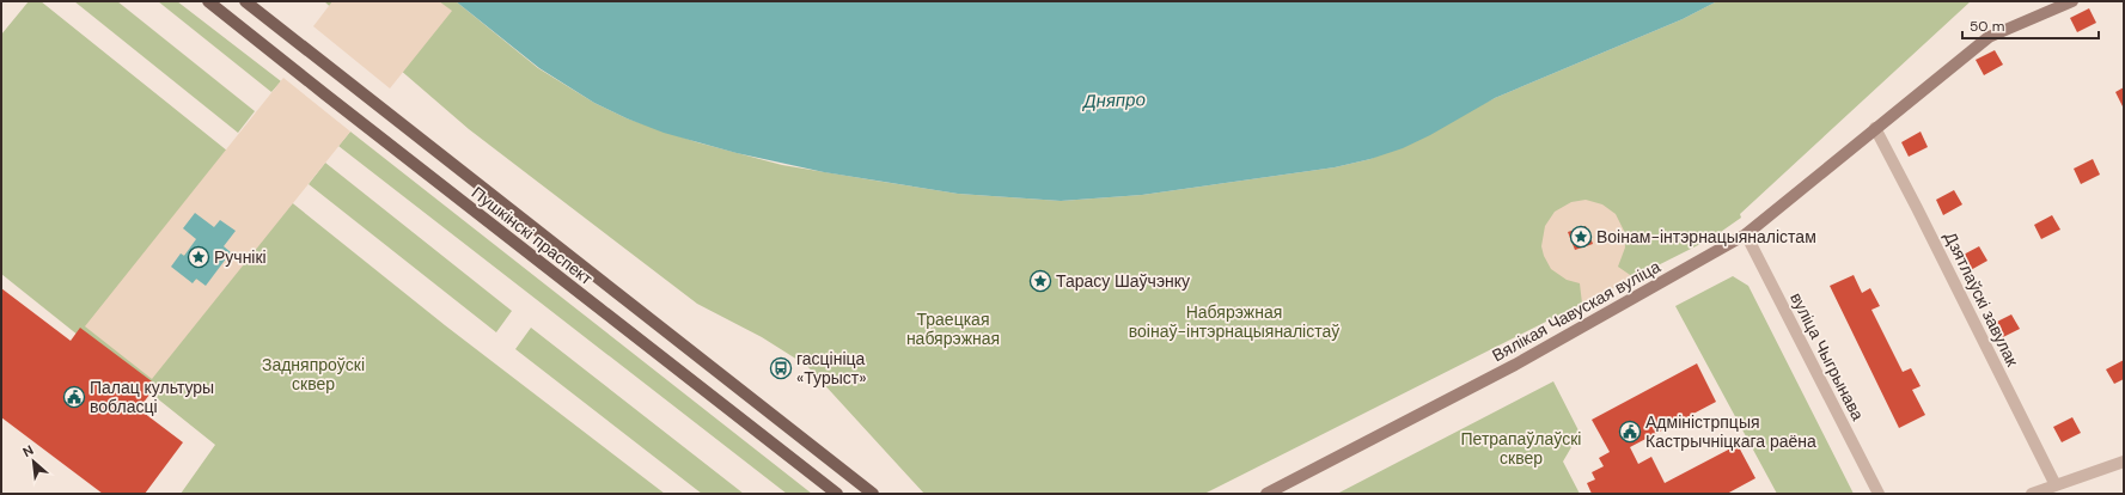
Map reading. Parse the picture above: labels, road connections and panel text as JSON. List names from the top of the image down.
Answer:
{
  "streets": {
    "main road": ["Пушкінскі праспект", "Вялікая Чавуская вуліца"],
    "street": ["Дзятлаўскі завулак", "вуліца Чыгрынава"]
  },
  "crossings": [
    ["Дзятлаўскі завулак", "Вялікая Чавуская вуліца"],
    ["Вялікая Чавуская вуліца", "вуліца Чыгрынава"]
  ],
  "water": ["Дняпро"],
  "parks": [
    "Набярэжная воінаў-інтэрнацыяналістаў",
    "Траецкая набярэжная",
    "Задняпроўскі сквер",
    "Петрапаўлаўскі сквер"
  ],
  "places": {
    "place": ["Воінам-інтэрнацыяналістам", "Ручнікі", "Тарасу Шаўчэнку"],
    "bus stop": ["гасцініца «Турыст»"],
    "public building": ["Палац культуры вобласці", "Адміністрпцыя Кастрычніцкага раёна"]
  },
  "scale_bar": "50 m",
  "north": "top left"
}
